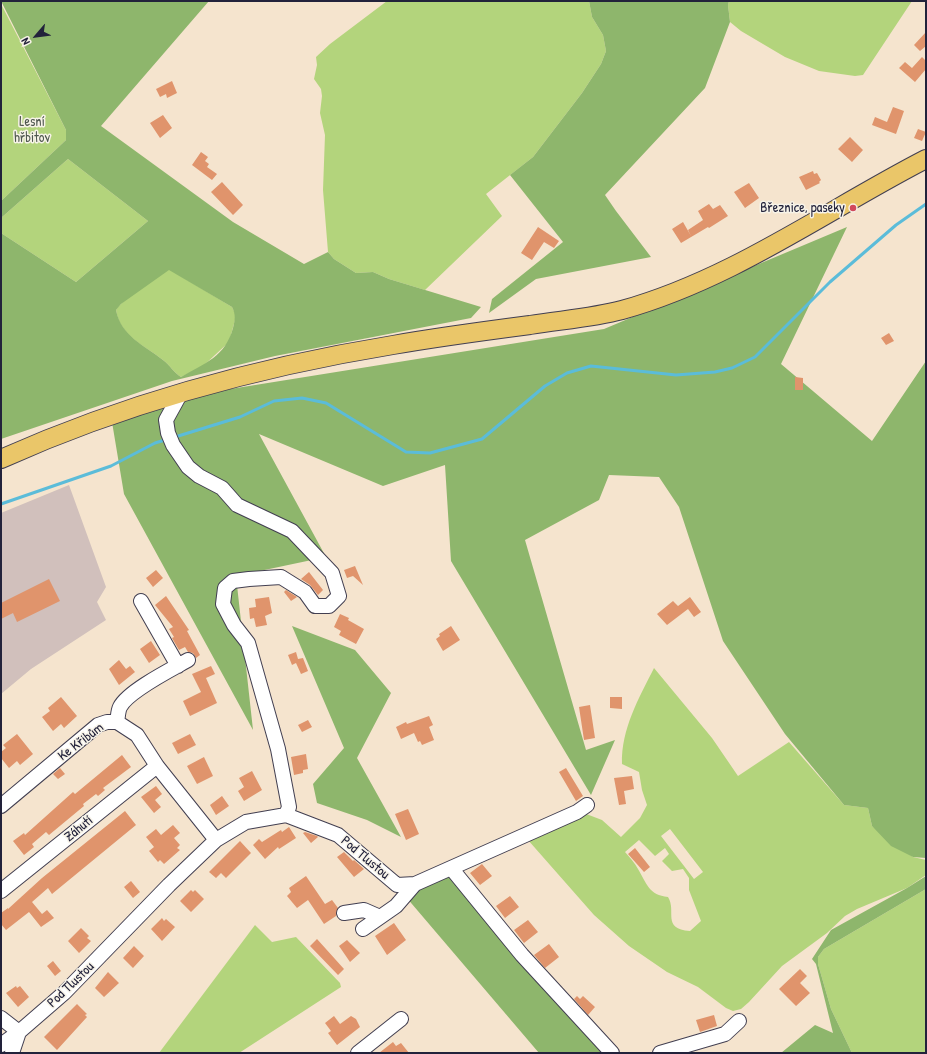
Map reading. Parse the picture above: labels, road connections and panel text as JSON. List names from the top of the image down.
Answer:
{
  "streets": {
    "street": ["Ke Křibům", "Záhutí", "Pod Tlustou"]
  },
  "crossings": [
    ["Ke Křibům", "Záhutí"],
    ["Ke Křibům", "Pod Tlustou"]
  ],
  "parks": ["Lesní hřbitov"],
  "places": ["Březnice, paseky"],
  "north": "bottom left"
}
